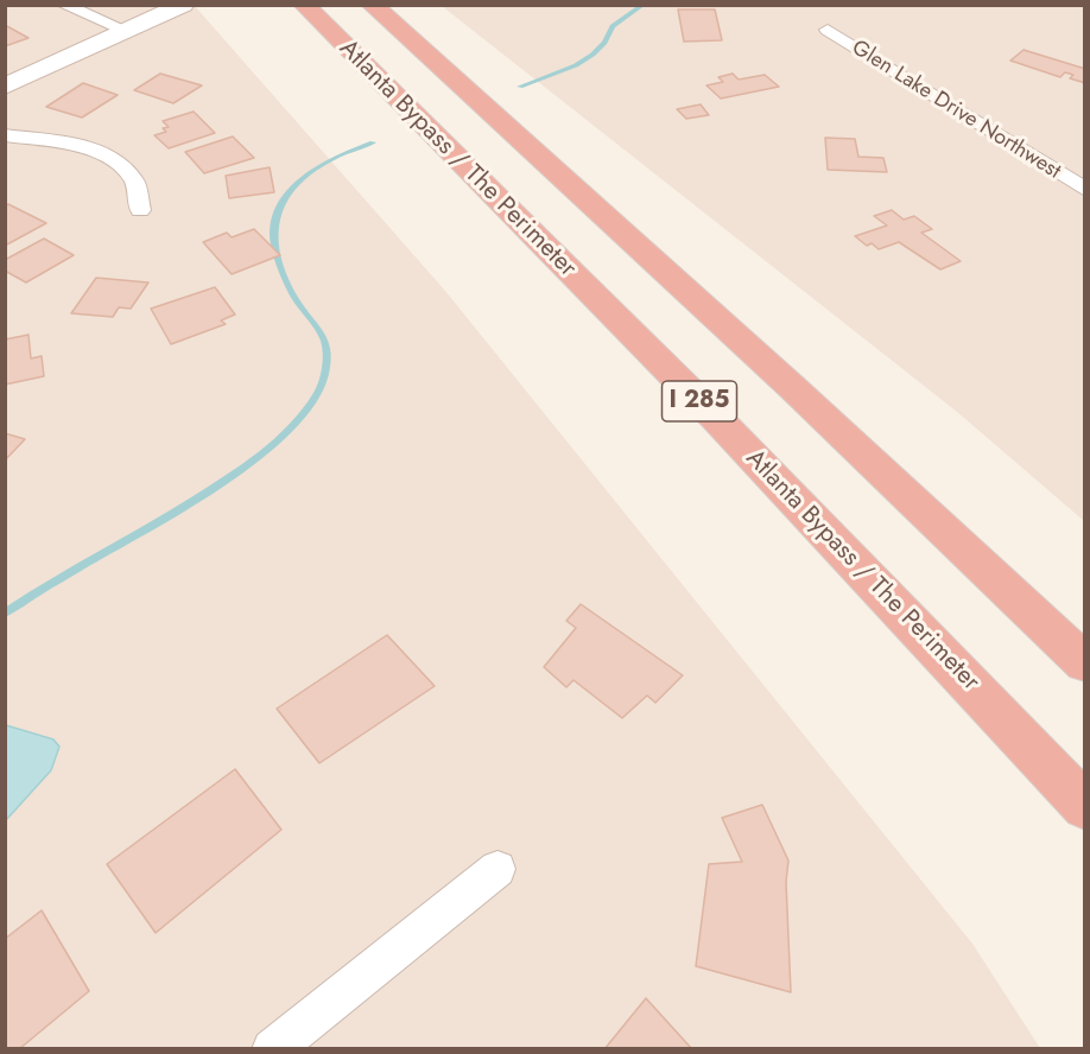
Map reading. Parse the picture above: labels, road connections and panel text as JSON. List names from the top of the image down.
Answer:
{
  "streets": {
    "highway": ["Atlanta Bypass / The Perimeter", "I 285"],
    "street": ["Glen Lake Drive Northwest"]
  }
}
